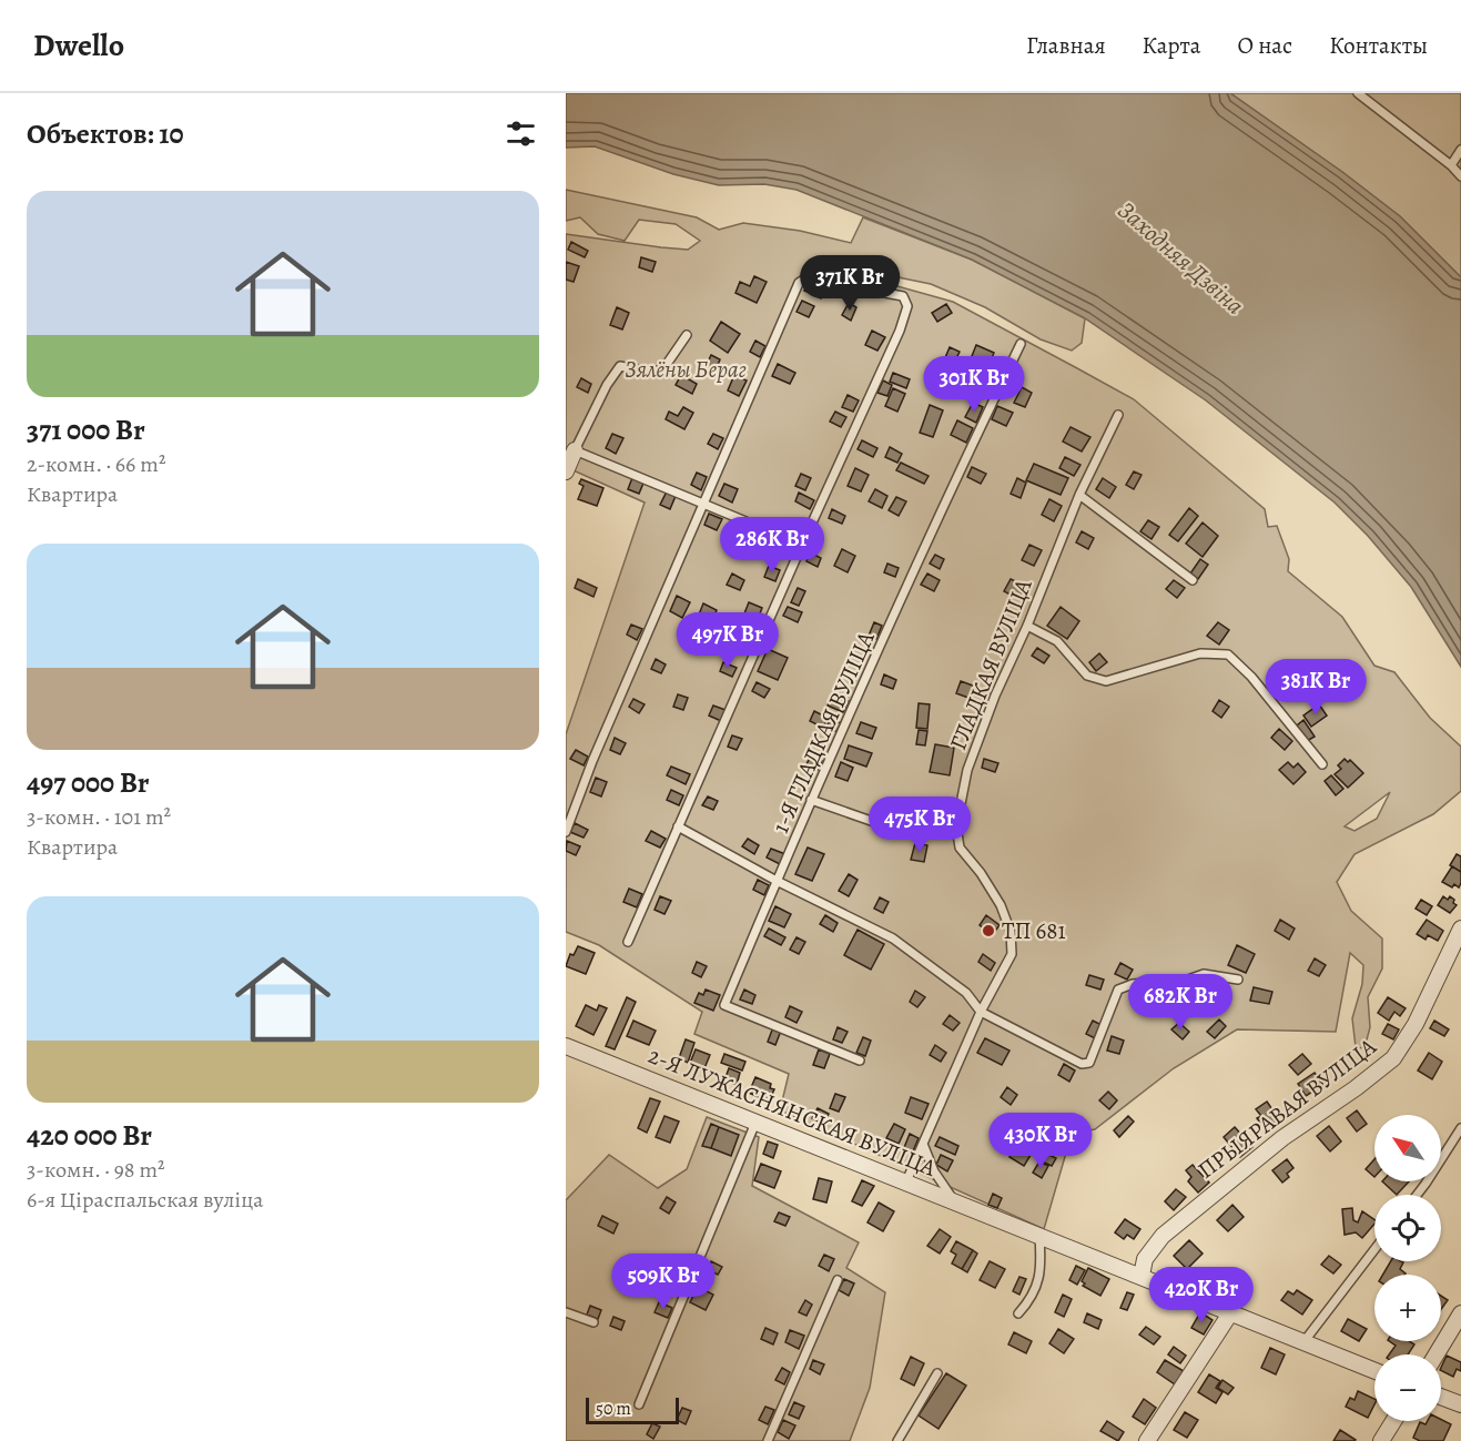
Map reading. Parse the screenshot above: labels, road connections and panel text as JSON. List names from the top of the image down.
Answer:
{
  "streets": {
    "street": ["ПРЫЯРАВАЯ ВУЛІЦА", "2-Я ЛУЖАСНЯНСКАЯ ВУЛІЦА"],
    "lane": ["ГЛАДКАЯ ВУЛІЦА", "1-Я ГЛАДКАЯ ВУЛІЦА"]
  },
  "crossings": [
    ["ГЛАДКАЯ ВУЛІЦА", "2-Я ЛУЖАСНЯНСКАЯ ВУЛІЦА"],
    ["ПРЫЯРАВАЯ ВУЛІЦА", "2-Я ЛУЖАСНЯНСКАЯ ВУЛІЦА"]
  ],
  "water": ["Заходняя Дзвіна"],
  "parks": ["Зялёны Бераг"],
  "places": ["ТП 681"],
  "scale_bar": "50 m",
  "north": "top left",
  "page": {
    "header": "Dwello",
    "nav": [
      "Главная",
      "Карта",
      "О нас",
      "Контакты"
    ],
    "heading": "Объектов: 10",
    "list": [
      {
        "name": "371 000 Br",
        "note": "2-комн. · 66 m² · Квартира"
      },
      {
        "name": "497 000 Br",
        "note": "3-комн. · 101 m² · Квартира"
      },
      {
        "name": "420 000 Br",
        "note": "3-комн. · 98 m² · 6-я Ціраспальская вуліца"
      }
    ],
    "price": [
      "371K Br",
      "301K Br",
      "286K Br",
      "497K Br",
      "381K Br",
      "475K Br",
      "682K Br",
      "430K Br",
      "509K Br",
      "420K Br"
    ],
    "map_buttons": ["+", "−"],
    "scale": "50 m"
  }
}
